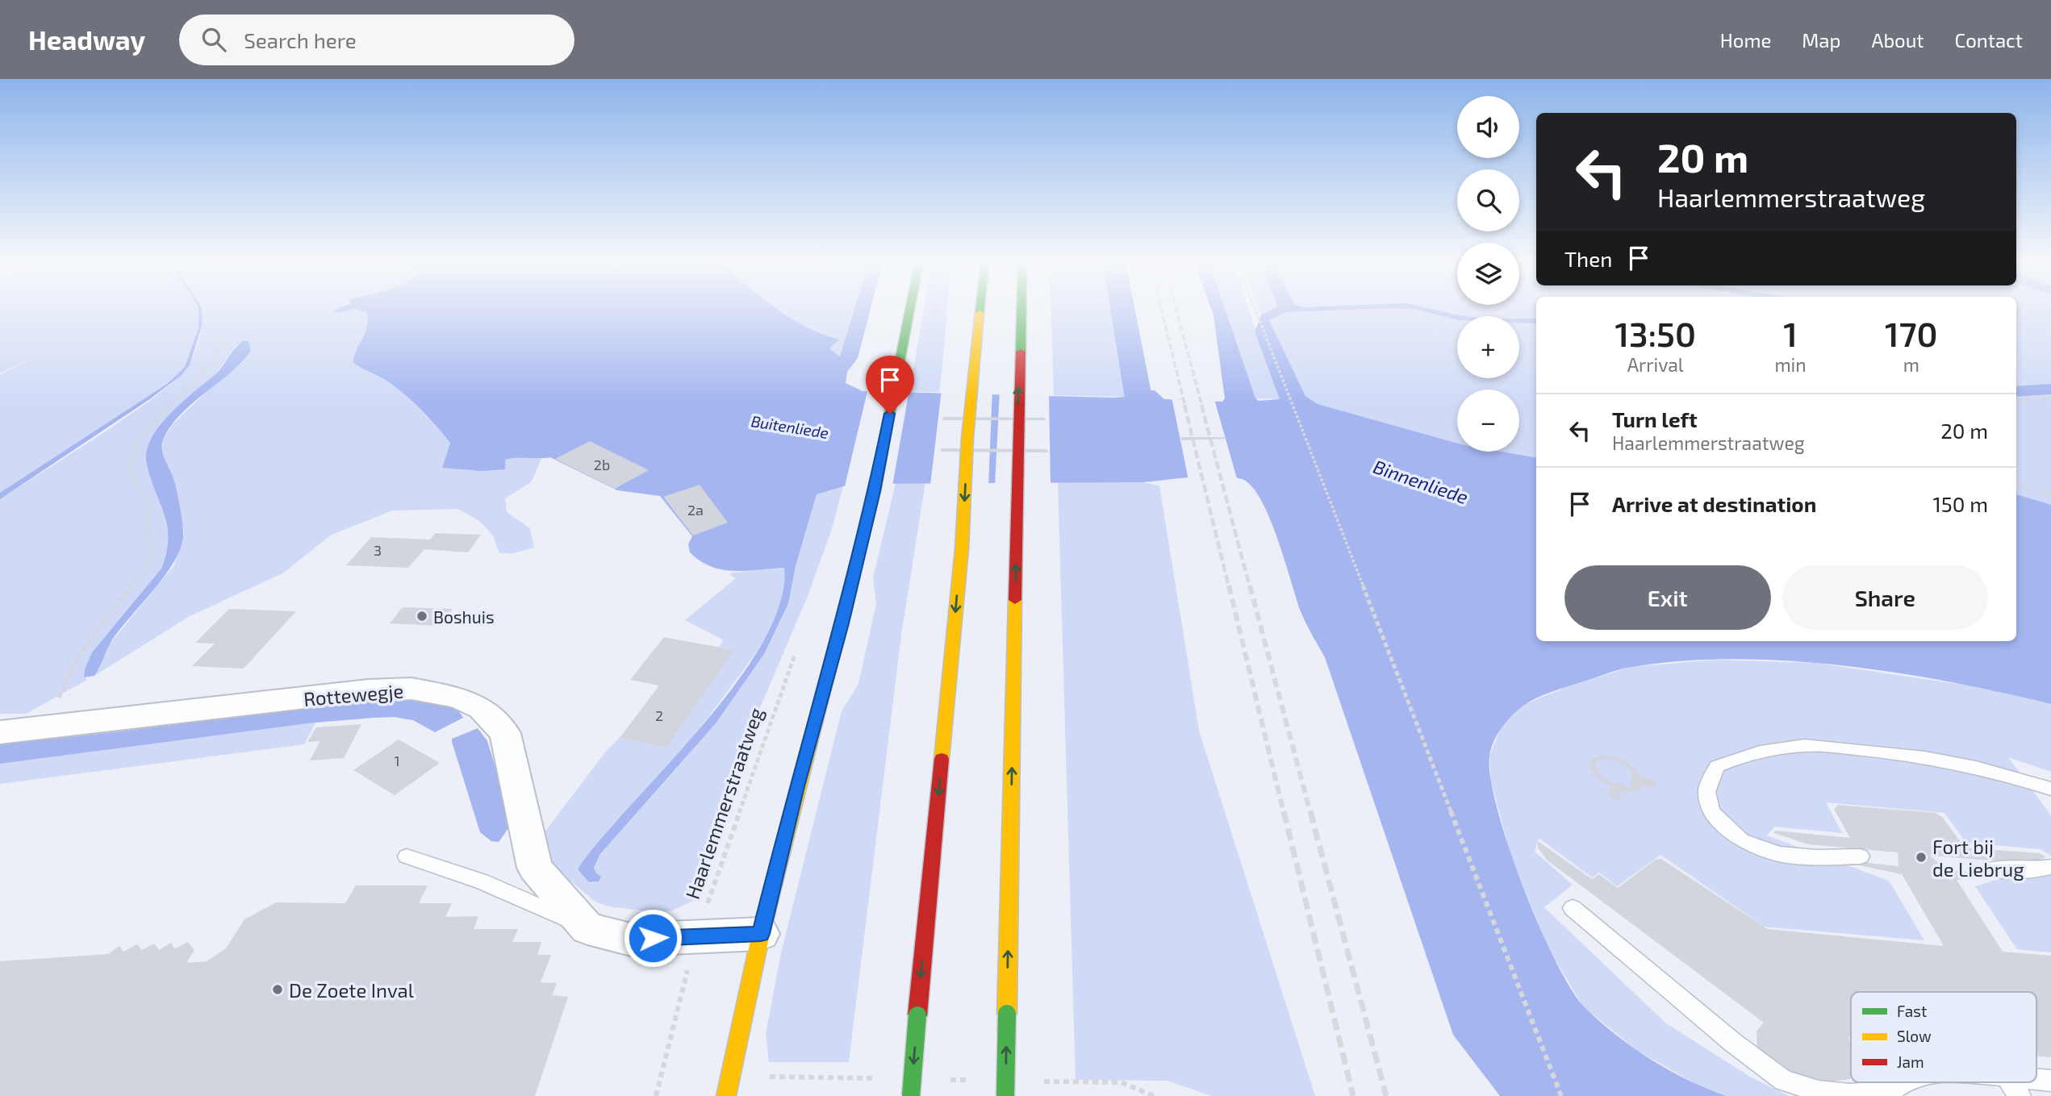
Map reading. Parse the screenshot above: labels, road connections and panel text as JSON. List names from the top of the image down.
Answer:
{
  "streets": {
    "street": ["Rottewegje"],
    "path": ["Haarlemmerstraatweg"]
  },
  "water": ["Buitenliede", "Binnenliede"],
  "places": ["Boshuis", "Fort bij de Liebrug", "De Zoete Inval"],
  "house_numbers": [
    "2b",
    "2a",
    "3",
    "2",
    "1"
  ],
  "legend": ["Fast", "Slow", "Jam"],
  "page": {
    "header": "Headway",
    "search": "Search here",
    "nav": [
      "Home",
      "Map",
      "About",
      "Contact"
    ],
    "map_buttons": ["+", "−"],
    "turn": ["20 m", "Haarlemmerstraatweg"],
    "then": "Then",
    "eta": [
      "13:50",
      "Arrival",
      "1",
      "min",
      "170",
      "m"
    ],
    "list": [
      {
        "name": "Turn left",
        "note": "Haarlemmerstraatweg",
        "value": "20 m"
      },
      {
        "name": "Arrive at destination",
        "value": "150 m"
      }
    ],
    "buttons": ["Exit", "Share"]
  }
}
